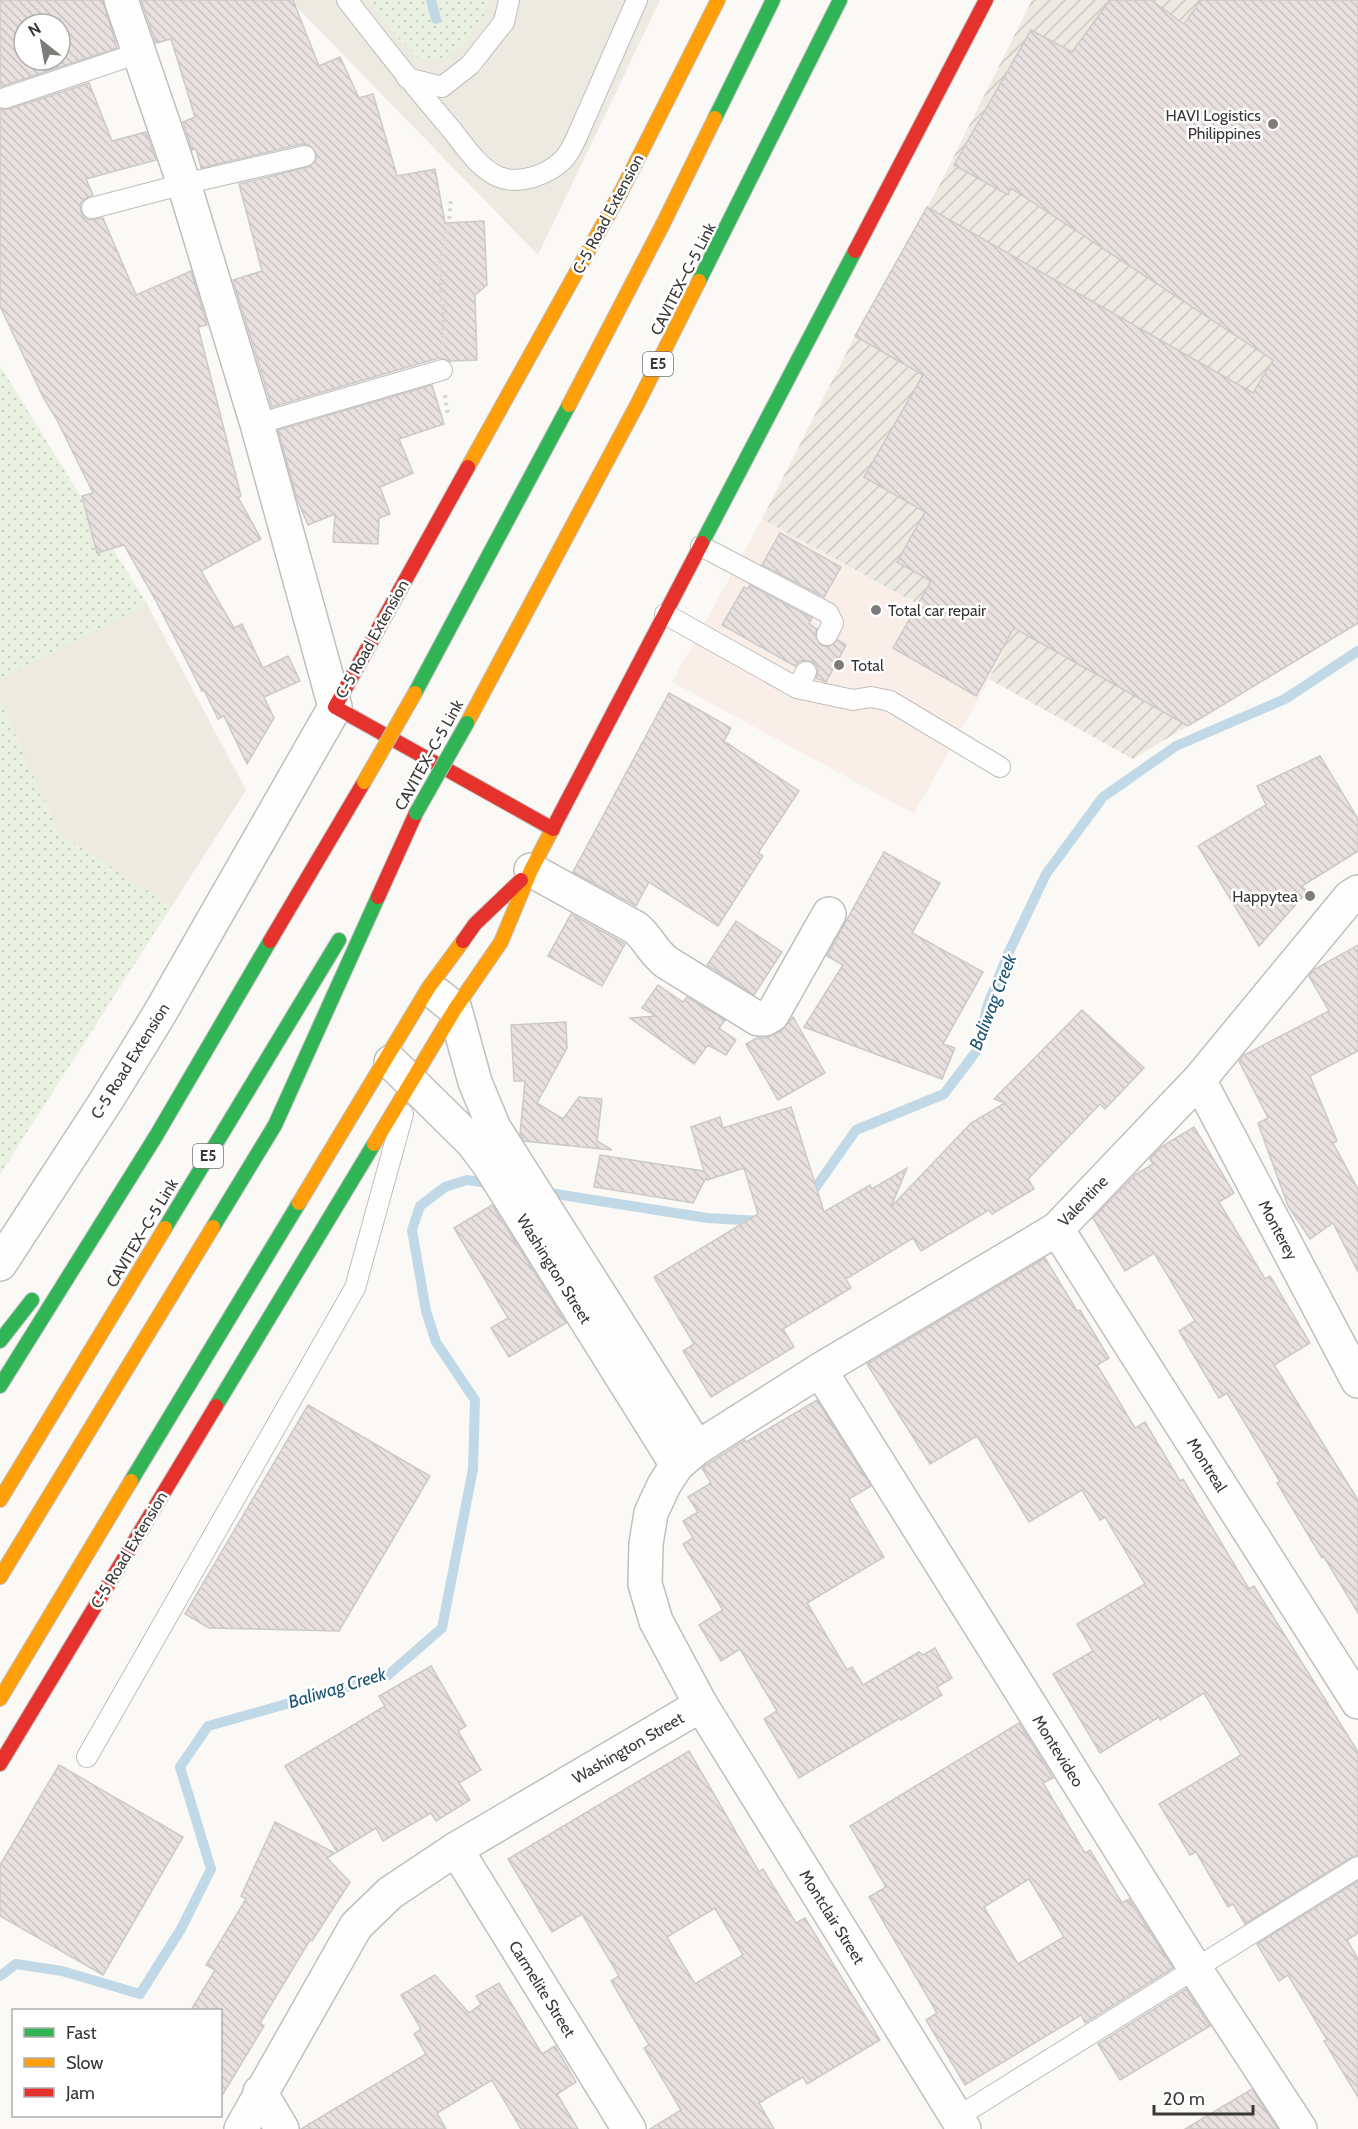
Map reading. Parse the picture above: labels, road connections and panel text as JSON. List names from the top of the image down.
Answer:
{
  "streets": {
    "main road": ["C-5 Road Extension", "CAVITEX–C-5 Link", "E5"],
    "street": [
      "Valentine",
      "Monterey",
      "Washington Street",
      "Montreal",
      "Montevideo",
      "Montclair Street",
      "Carmelite Street"
    ]
  },
  "crossings": [
    ["C-5 Road Extension", "Washington Street"],
    ["Valentine", "Monterey"],
    ["Valentine", "Washington Street"],
    ["Valentine", "Montreal"],
    ["Valentine", "Montevideo"],
    ["Washington Street", "Montclair Street"],
    ["Washington Street", "Carmelite Street"]
  ],
  "water": ["Baliwag Creek"],
  "places": [
    "HAVI Logistics Philippines",
    "Total car repair",
    "Total",
    "Happytea"
  ],
  "legend": ["Fast", "Slow", "Jam"],
  "scale_bar": "20 m",
  "north": "top left"
}
